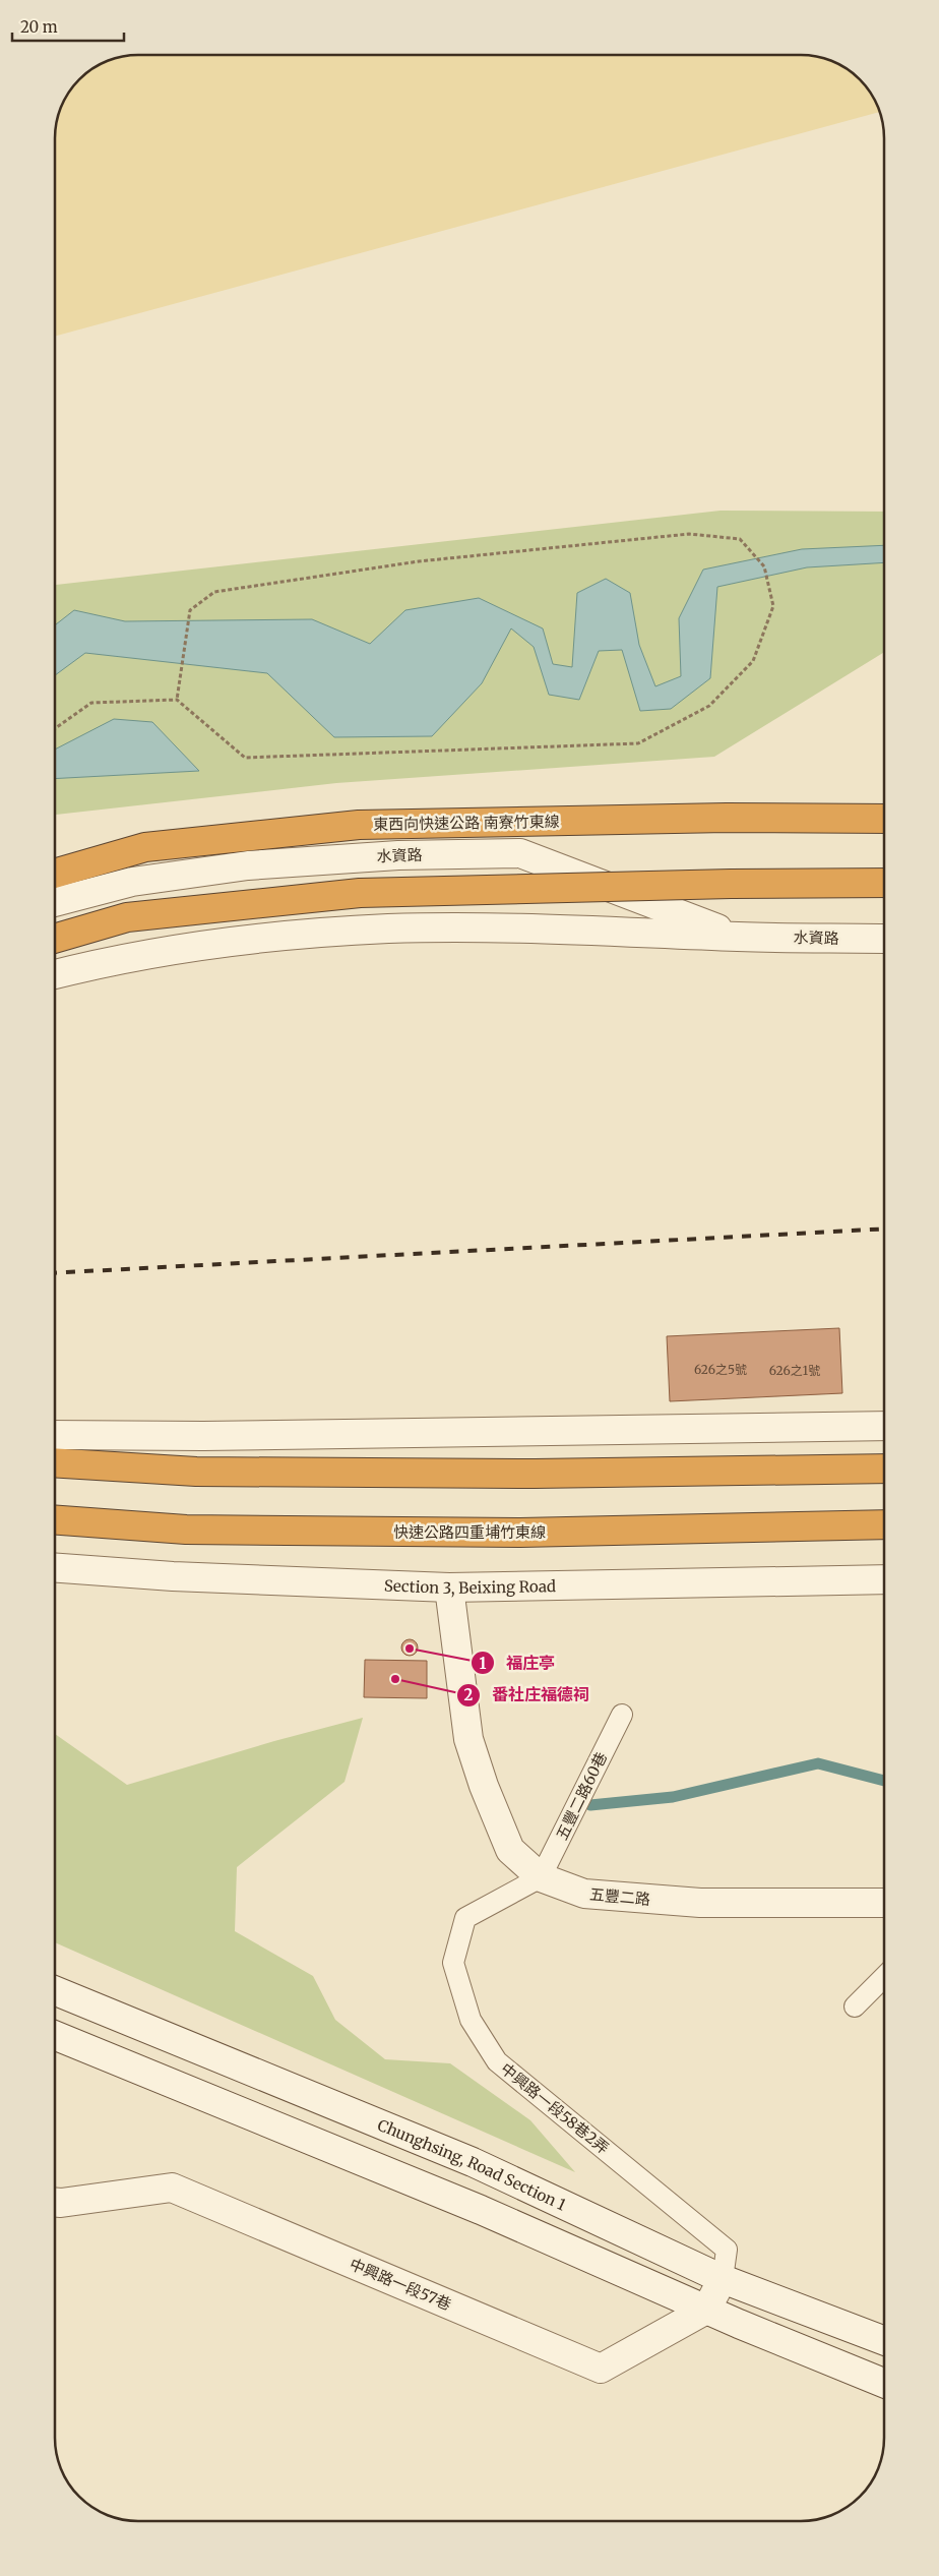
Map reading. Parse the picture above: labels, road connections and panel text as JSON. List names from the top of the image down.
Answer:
{
  "streets": {
    "highway": ["東西向快速公路 南寮竹東線", "快速公路四重埔竹東線"],
    "street": [
      "水資路",
      "Section 3, Beixing Road",
      "五豐二路",
      "Chunghsing, Road Section 1",
      "中興路一段57巷"
    ],
    "lane": ["五豐二路60巷", "中興路一段58巷2弄"]
  },
  "crossings": [
    ["Section 3, Beixing Road", "五豐二路"],
    ["五豐二路60巷", "五豐二路"],
    ["五豐二路60巷", "中興路一段58巷2弄"],
    ["五豐二路", "中興路一段58巷2弄"],
    ["中興路一段58巷2弄", "Chunghsing, Road Section 1"]
  ],
  "places": ["福庄亭", "番社庄福德祠"],
  "house_numbers": ["626之5號", "626之1號"],
  "scale_bar": "20 m"
}
